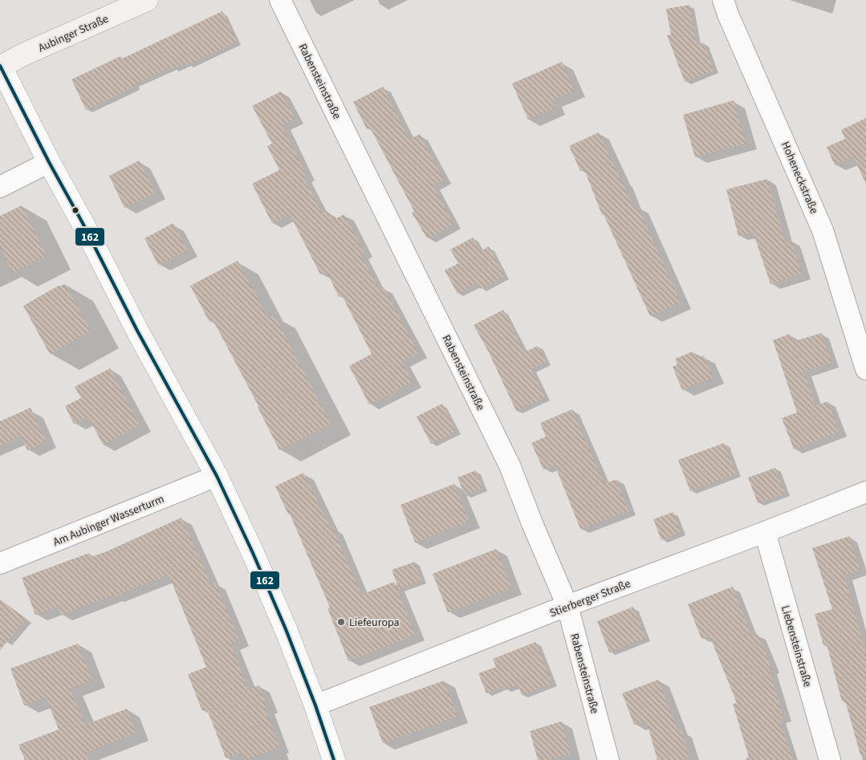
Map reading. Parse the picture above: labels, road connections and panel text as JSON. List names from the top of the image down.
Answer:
{
  "streets": {
    "main road": ["Aubinger Straße"],
    "street": [
      "Rabensteinstraße",
      "Hoheneckstraße",
      "Am Aubinger Wasserturm",
      "Stierberger Straße",
      "Liebensteinstraße"
    ]
  },
  "crossings": [
    ["Rabensteinstraße", "Stierberger Straße"],
    ["Stierberger Straße", "Liebensteinstraße"]
  ],
  "places": ["Liefeuropa"],
  "lines": ["transit line 162"]
}
